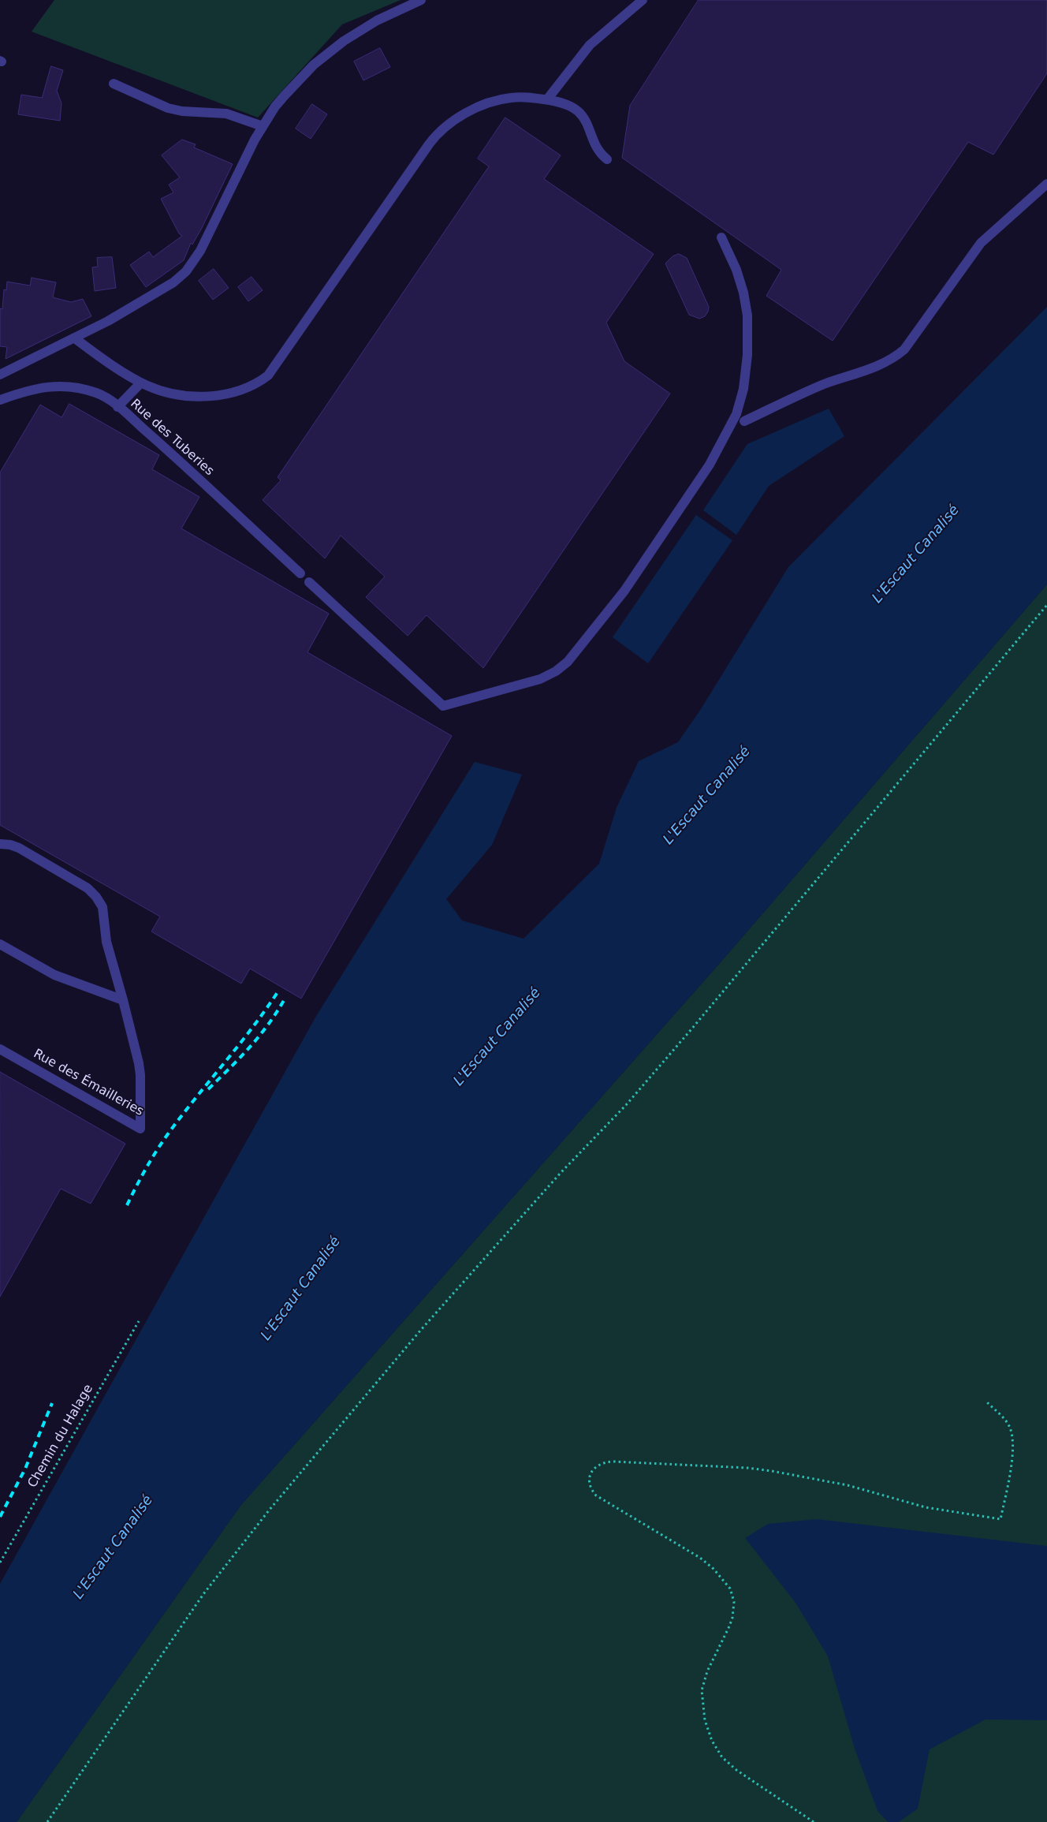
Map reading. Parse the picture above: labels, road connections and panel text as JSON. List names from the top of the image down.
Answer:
{
  "streets": {
    "street": ["Rue des Tuberies", "Rue des Émailleries"],
    "path": ["Chemin du Halage"]
  },
  "water": ["L'Escaut Canalisé"]
}
